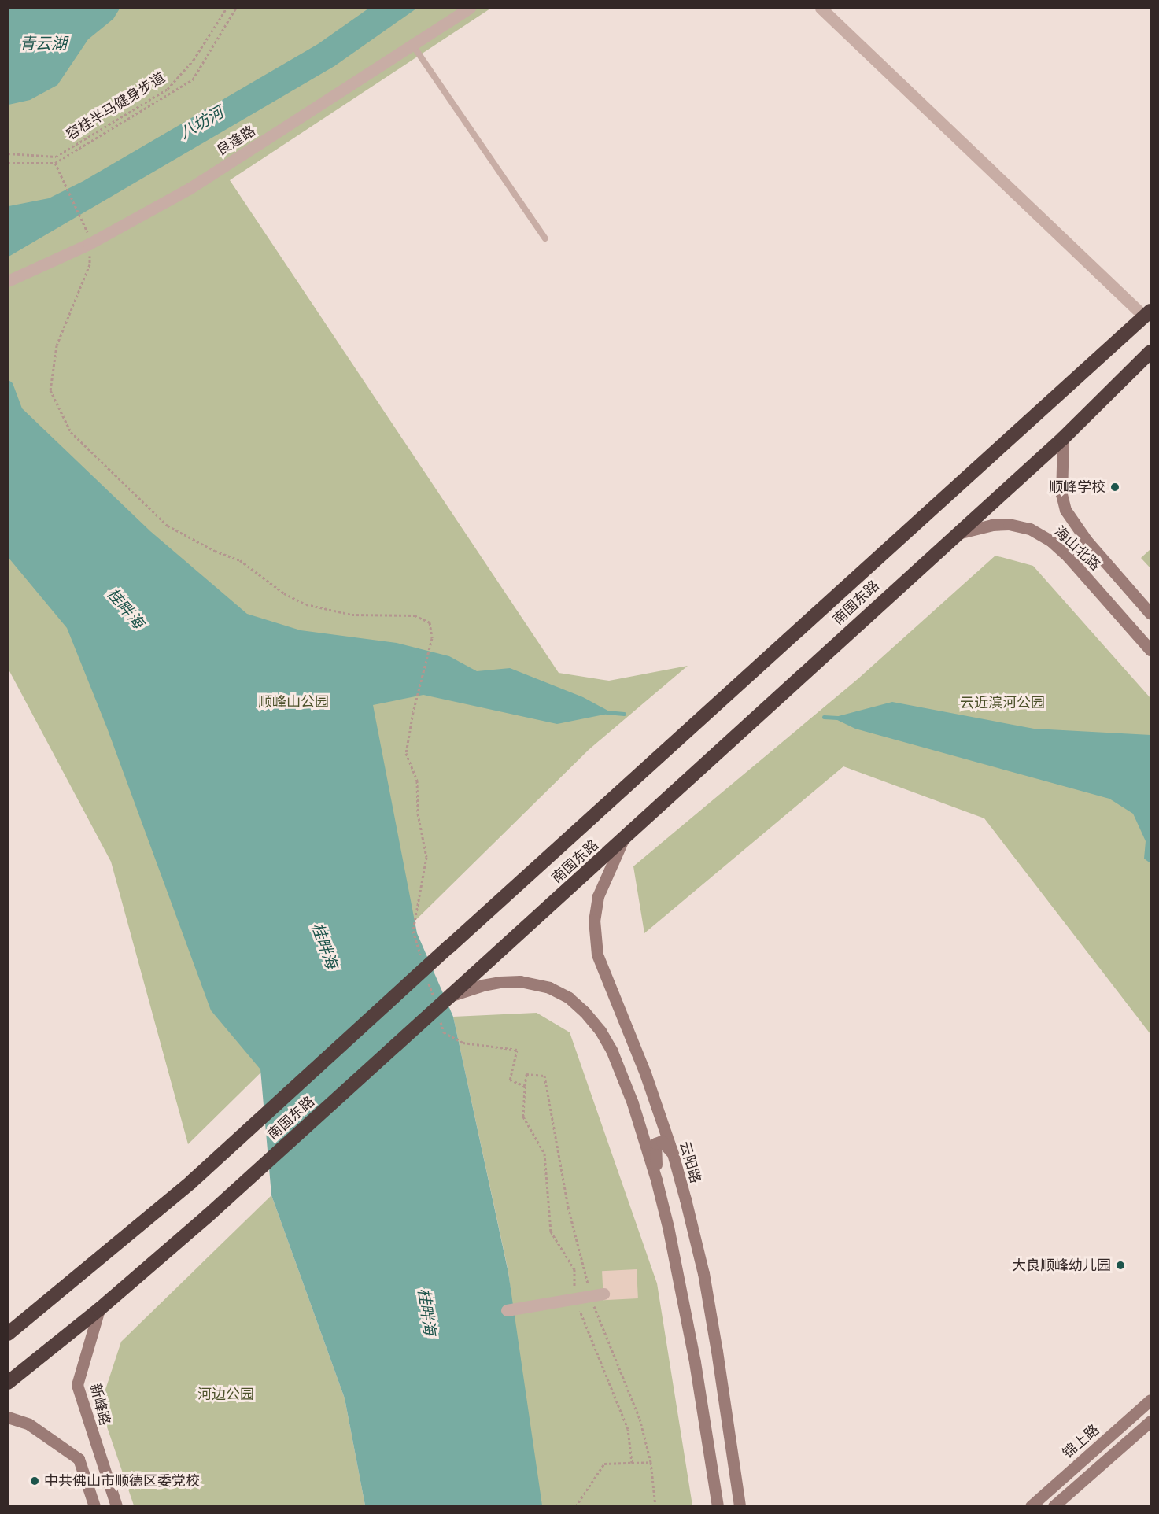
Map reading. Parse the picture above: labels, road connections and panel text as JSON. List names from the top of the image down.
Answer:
{
  "streets": {
    "highway": ["南国东路"],
    "main road": [
      "海山北路",
      "云阳路",
      "新峰路",
      "锦上路"
    ],
    "street": ["良逢路"],
    "path": ["容桂半马健身步道"]
  },
  "crossings": [
    ["海山北路", "南国东路"],
    ["南国东路", "云阳路"],
    ["南国东路", "新峰路"]
  ],
  "water": ["青云湖", "八坊河", "桂畔海"],
  "parks": ["顺峰山公园", "云近滨河公园", "河边公园"],
  "places": ["顺峰学校", "大良顺峰幼儿园", "中共佛山市顺德区委党校"]
}
